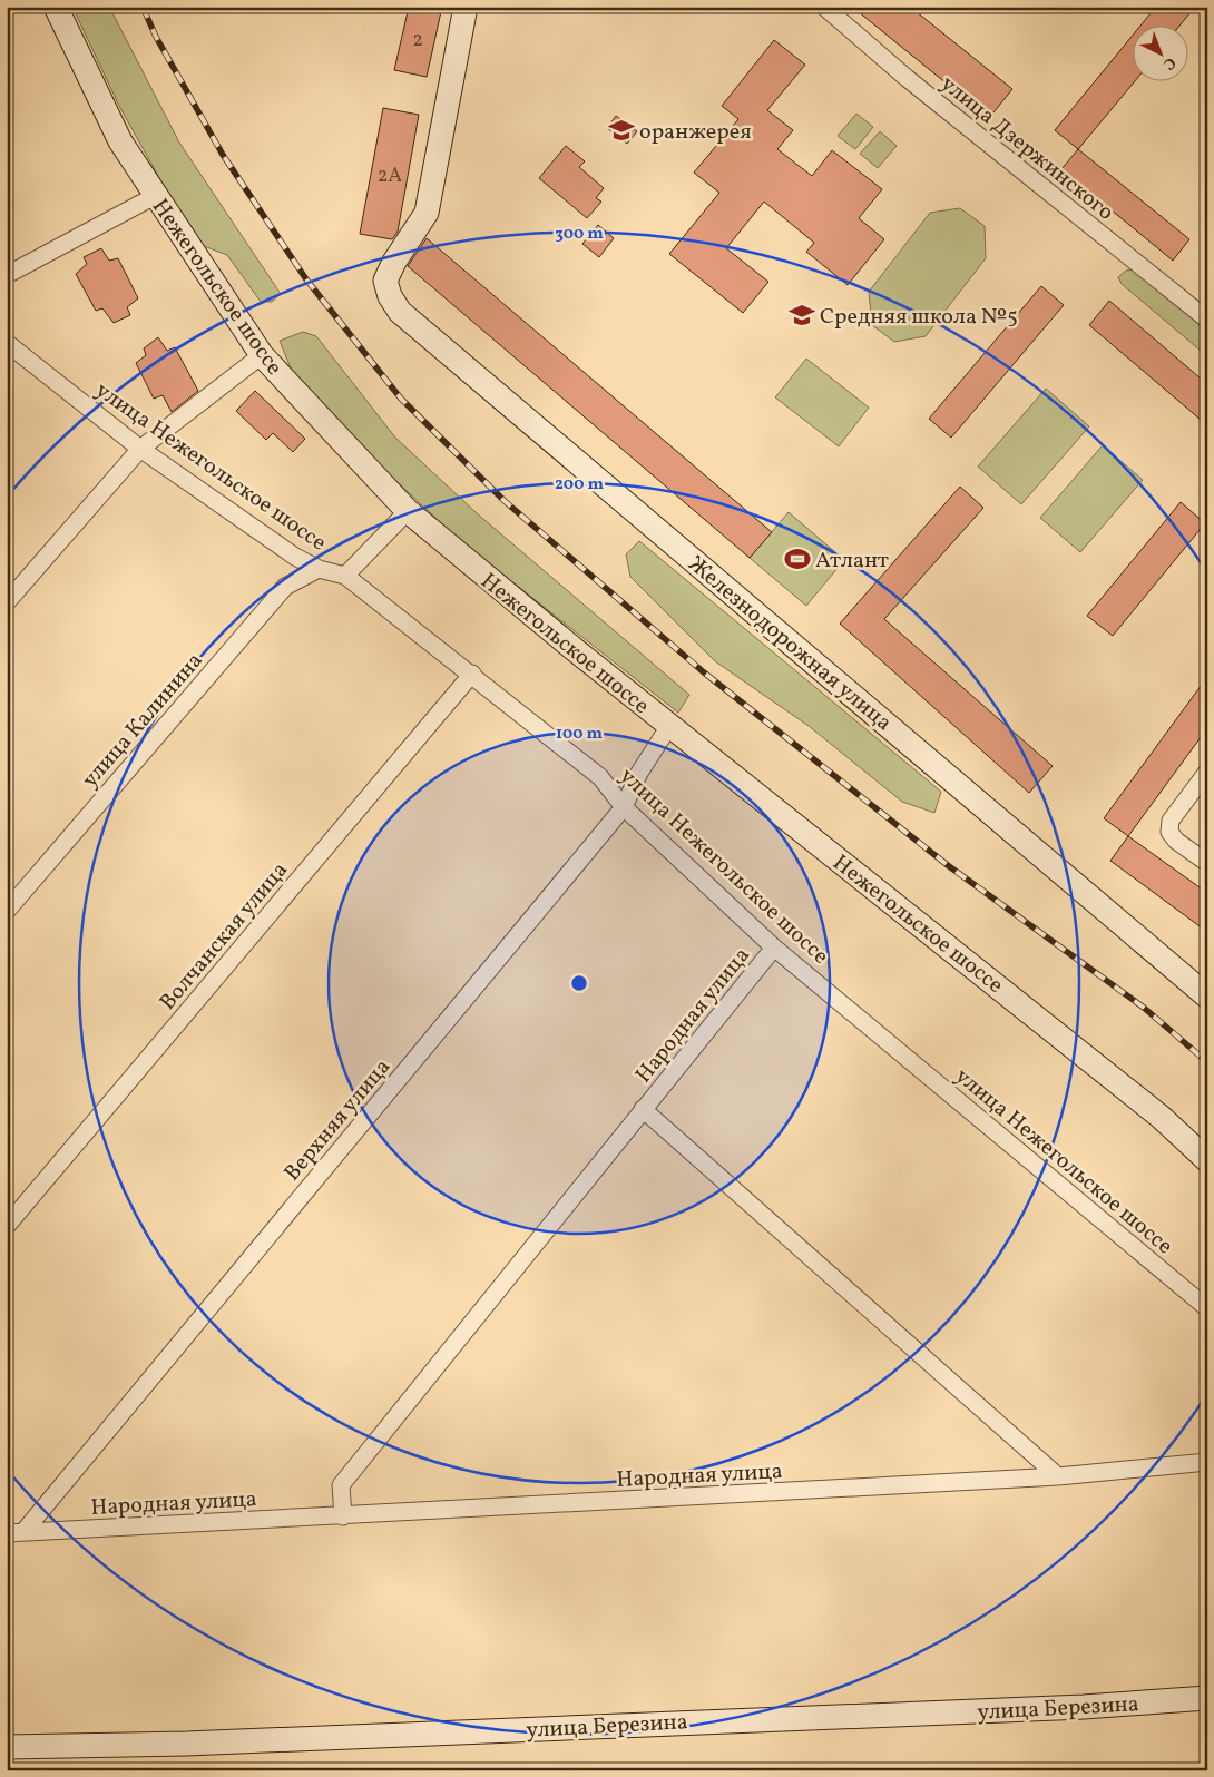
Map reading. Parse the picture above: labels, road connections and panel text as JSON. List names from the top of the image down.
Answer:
{
  "streets": {
    "street": [
      "улица Дзержинского",
      "Нежегольское шоссе",
      "улица Нежегольское шоссе",
      "Железнодорожная улица",
      "улица Калинина",
      "Волчанская улица",
      "Народная улица",
      "Верхняя улица",
      "улица Березина"
    ]
  },
  "crossings": [
    ["Нежегольское шоссе", "Верхняя улица"],
    ["улица Нежегольское шоссе", "улица Калинина"],
    ["улица Нежегольское шоссе", "Волчанская улица"],
    ["улица Нежегольское шоссе", "Народная улица"],
    ["улица Нежегольское шоссе", "Верхняя улица"],
    ["Народная улица", "Верхняя улица"]
  ],
  "places": {
    "school or university": ["оранжерея", "Средняя школа №5"],
    "sports": ["Атлант"]
  },
  "house_numbers": ["2", "2А"],
  "north": "bottom right",
  "rings": ["300 m", "200 m", "100 m"]
}
